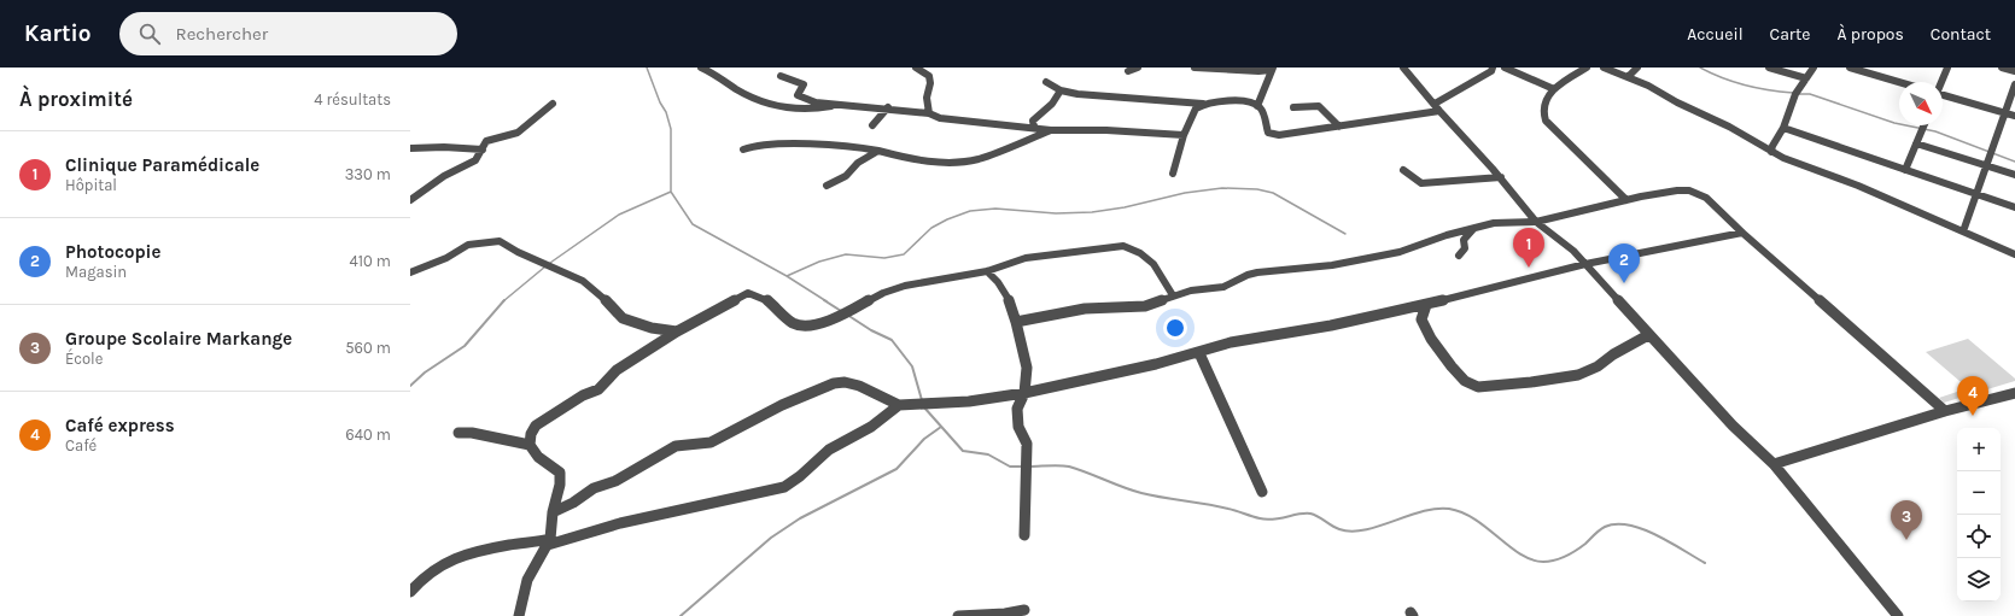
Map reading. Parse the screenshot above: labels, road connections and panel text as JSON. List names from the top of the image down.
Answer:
{
  "north": "bottom right",
  "page": {
    "header": "Kartio",
    "search": "Rechercher",
    "nav": [
      "Accueil",
      "Carte",
      "À propos",
      "Contact"
    ],
    "heading": ["À proximité", "4 résultats"],
    "list": [
      {
        "mark": "1",
        "name": "Clinique Paramédicale",
        "note": "Hôpital",
        "value": "330 m"
      },
      {
        "mark": "2",
        "name": "Photocopie",
        "note": "Magasin",
        "value": "410 m"
      },
      {
        "mark": "3",
        "name": "Groupe Scolaire Markange",
        "note": "École",
        "value": "560 m"
      },
      {
        "mark": "4",
        "name": "Café express",
        "note": "Café",
        "value": "640 m"
      }
    ],
    "pins": [
      "1",
      "2",
      "4",
      "3"
    ],
    "map_buttons": ["+", "−"]
  }
}
